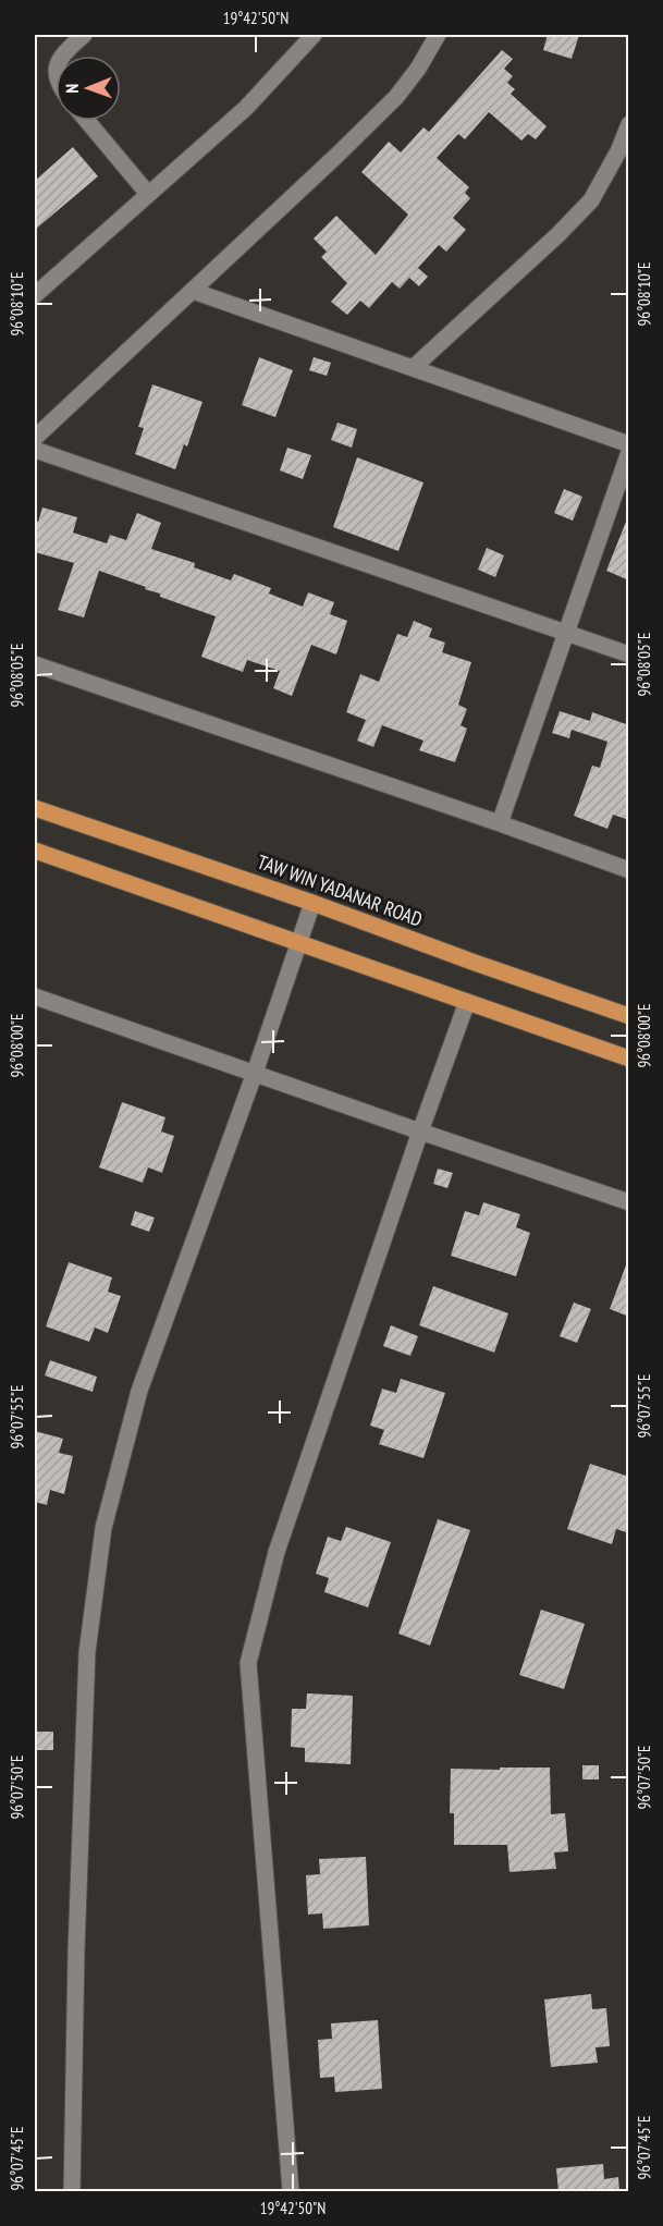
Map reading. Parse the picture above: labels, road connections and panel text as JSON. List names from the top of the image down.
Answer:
{
  "streets": {
    "main road": ["TAW WIN YADANAR ROAD"]
  },
  "north": "left",
  "coordinates": [
    "19°42'50\"N",
    "96°08'10\"E",
    "96°08'05\"E",
    "96°08'00\"E",
    "96°07'55\"E",
    "96°07'50\"E",
    "96°07'45\"E"
  ]
}
